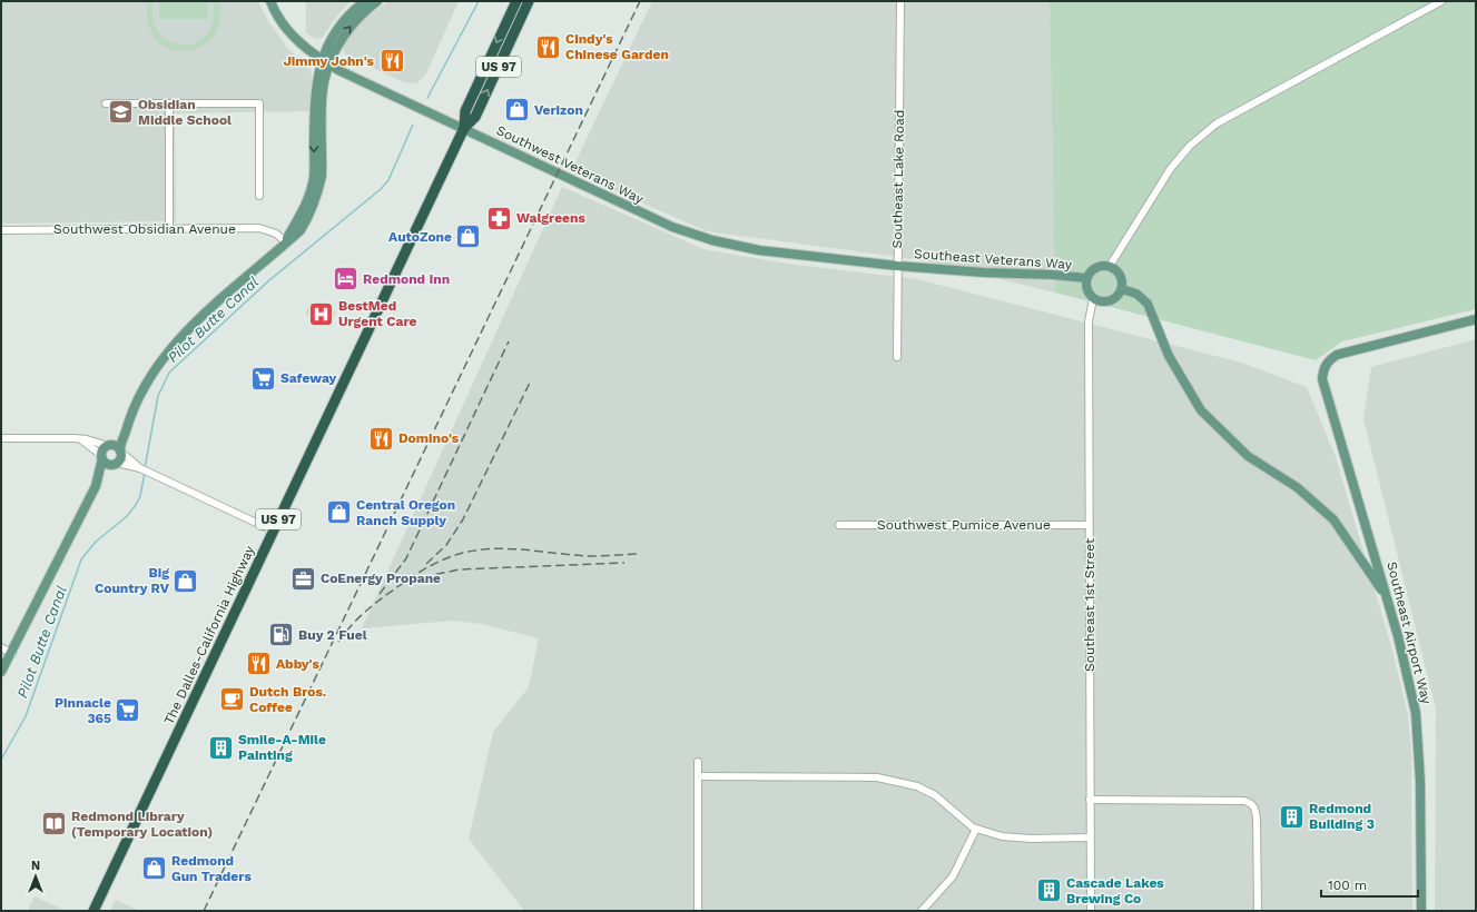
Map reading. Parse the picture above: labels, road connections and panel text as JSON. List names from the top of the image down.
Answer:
{
  "streets": {
    "highway": ["US 97", "The Dalles-California Highway"],
    "main road": ["Southwest Veterans Way", "Southeast Veterans Way", "Southeast Airport Way"],
    "street": [
      "Southeast Lake Road",
      "Southwest Obsidian Avenue",
      "Southwest Pumice Avenue",
      "Southeast 1st Street"
    ]
  },
  "crossings": [
    ["Southwest Veterans Way", "Southeast Lake Road"],
    ["Southwest Veterans Way", "Southeast Veterans Way"],
    ["Southwest Veterans Way", "The Dalles-California Highway"],
    ["Southeast Lake Road", "Southeast Veterans Way"],
    ["Southeast Veterans Way", "Southeast 1st Street"],
    ["Southwest Pumice Avenue", "Southeast 1st Street"]
  ],
  "water": ["Pilot Butte Canal"],
  "places": {
    "restaurant": [
      "Cindy's Chinese Garden",
      "Jimmy John's",
      "Domino's",
      "Abby's"
    ],
    "shop": [
      "Verizon",
      "AutoZone",
      "Central Oregon Ranch Supply",
      "Big Country RV",
      "Redmond Gun Traders"
    ],
    "school or university": ["Obsidian Middle School"],
    "pharmacy": ["Walgreens"],
    "hotel": ["Redmond Inn"],
    "hospital": ["BestMed Urgent Care"],
    "supermarket": ["Safeway", "Pinnacle 365"],
    "office": ["CoEnergy Propane"],
    "fuel station": ["Buy 2 Fuel"],
    "cafe": ["Dutch Bros. Coffee"],
    "building": ["Smile-A-Mile Painting", "Redmond Building 3", "Cascade Lakes Brewing Co"],
    "library": ["Redmond Library (Temporary Location)"]
  },
  "scale_bar": "100 m",
  "north": "top"
}
